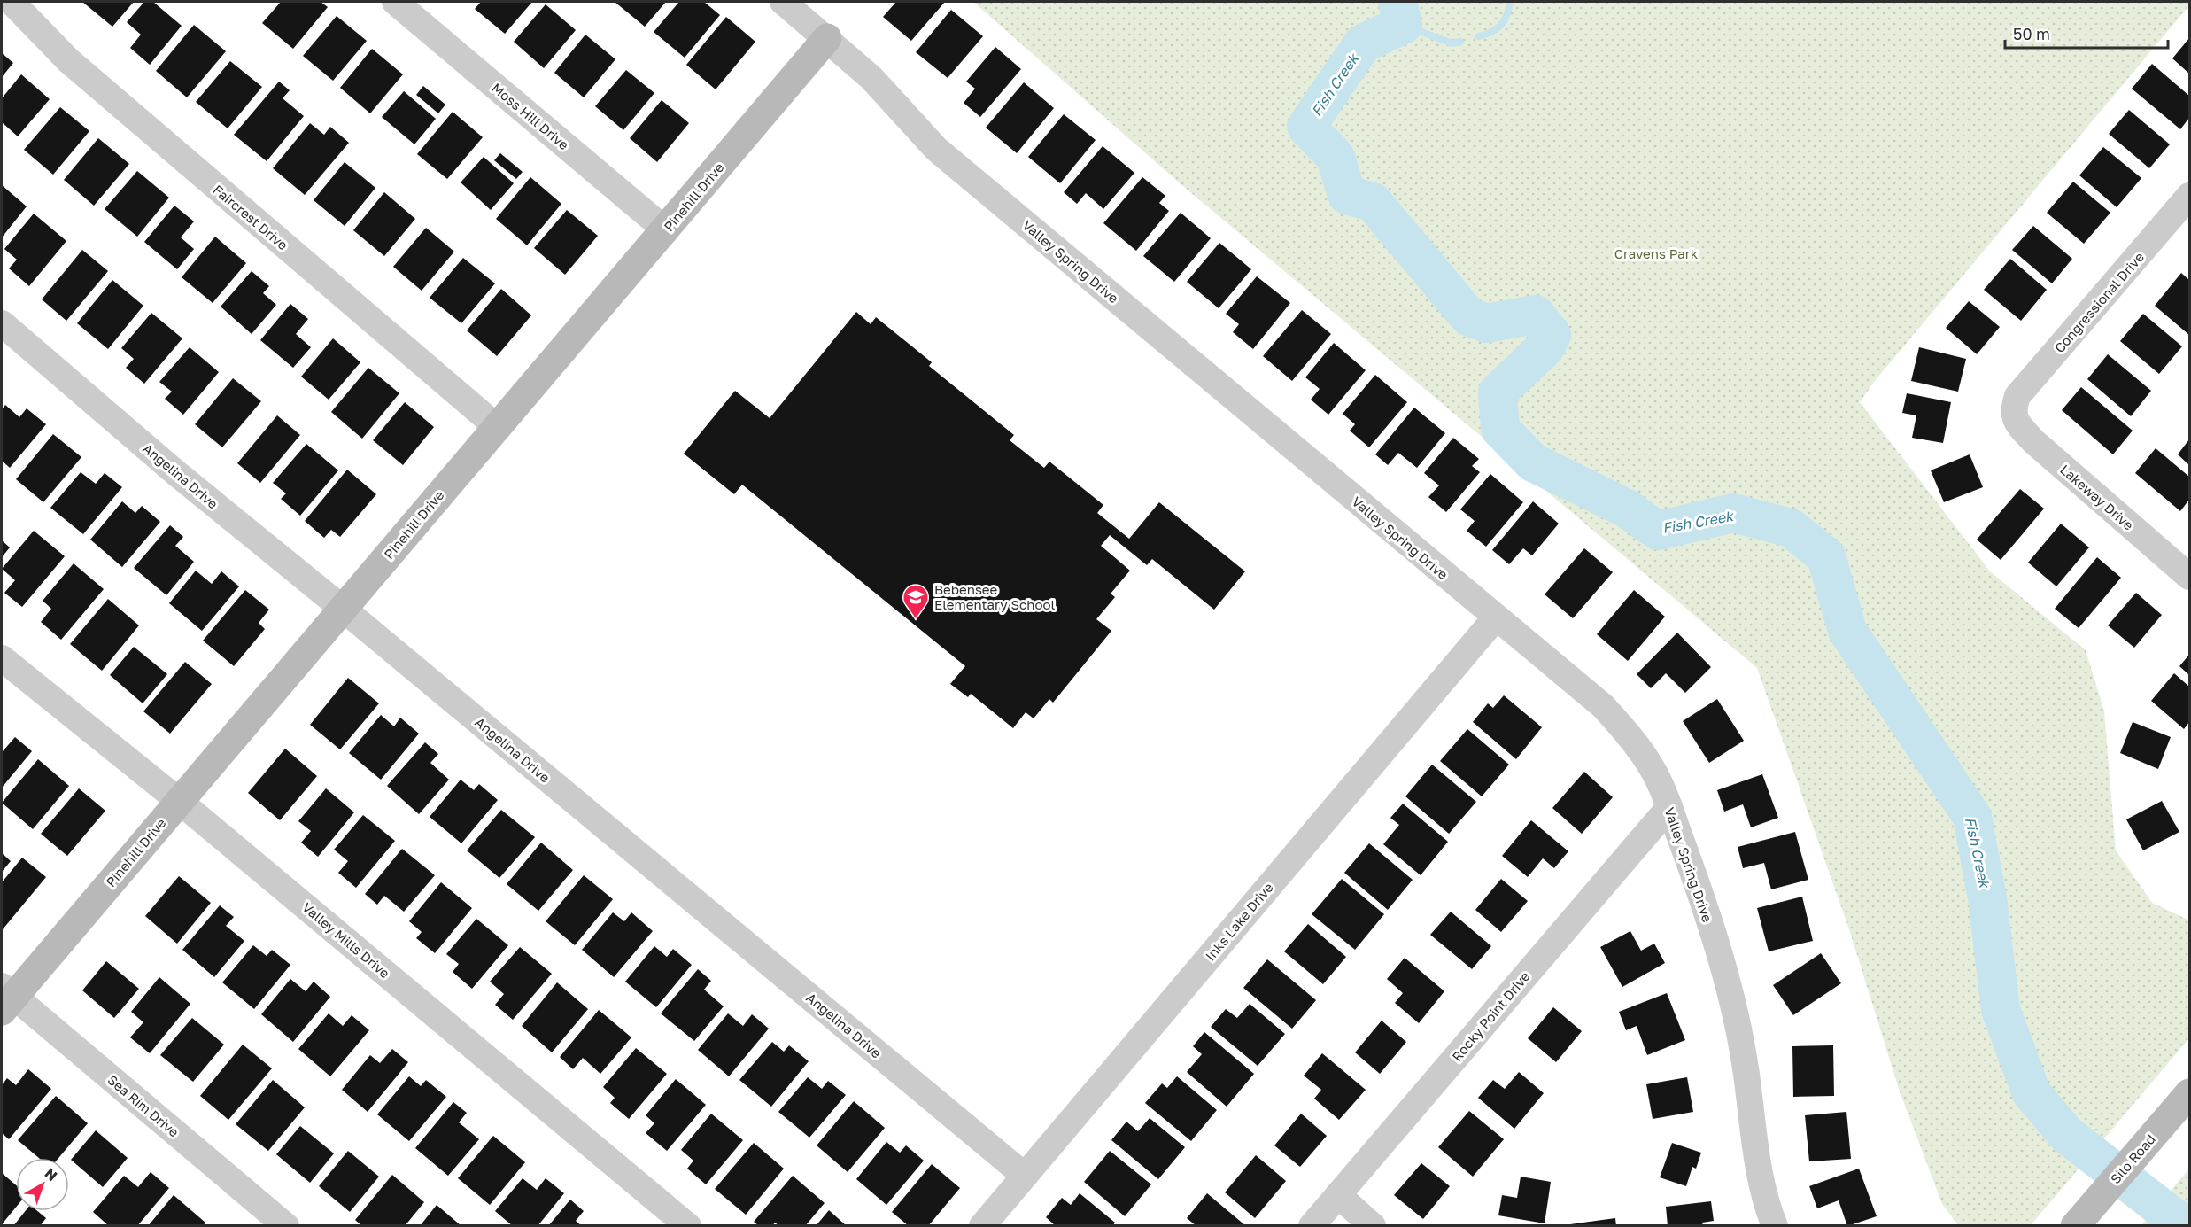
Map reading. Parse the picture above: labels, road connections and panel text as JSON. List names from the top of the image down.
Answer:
{
  "streets": {
    "street": [
      "Moss Hill Drive",
      "Pinehill Drive",
      "Faircrest Drive",
      "Valley Spring Drive",
      "Congressional Drive",
      "Angelina Drive",
      "Lakeway Drive",
      "Inks Lake Drive",
      "Valley Mills Drive",
      "Rocky Point Drive",
      "Sea Rim Drive",
      "Silo Road"
    ]
  },
  "crossings": [
    ["Moss Hill Drive", "Pinehill Drive"],
    ["Pinehill Drive", "Faircrest Drive"],
    ["Pinehill Drive", "Valley Spring Drive"],
    ["Pinehill Drive", "Angelina Drive"],
    ["Pinehill Drive", "Valley Mills Drive"],
    ["Pinehill Drive", "Sea Rim Drive"],
    ["Valley Spring Drive", "Inks Lake Drive"],
    ["Valley Spring Drive", "Rocky Point Drive"],
    ["Congressional Drive", "Lakeway Drive"],
    ["Angelina Drive", "Inks Lake Drive"]
  ],
  "water": ["Fish Creek"],
  "parks": ["Cravens Park"],
  "places": {
    "school or university": ["Bebensee Elementary School"]
  },
  "scale_bar": "50 m",
  "north": "top right"
}
